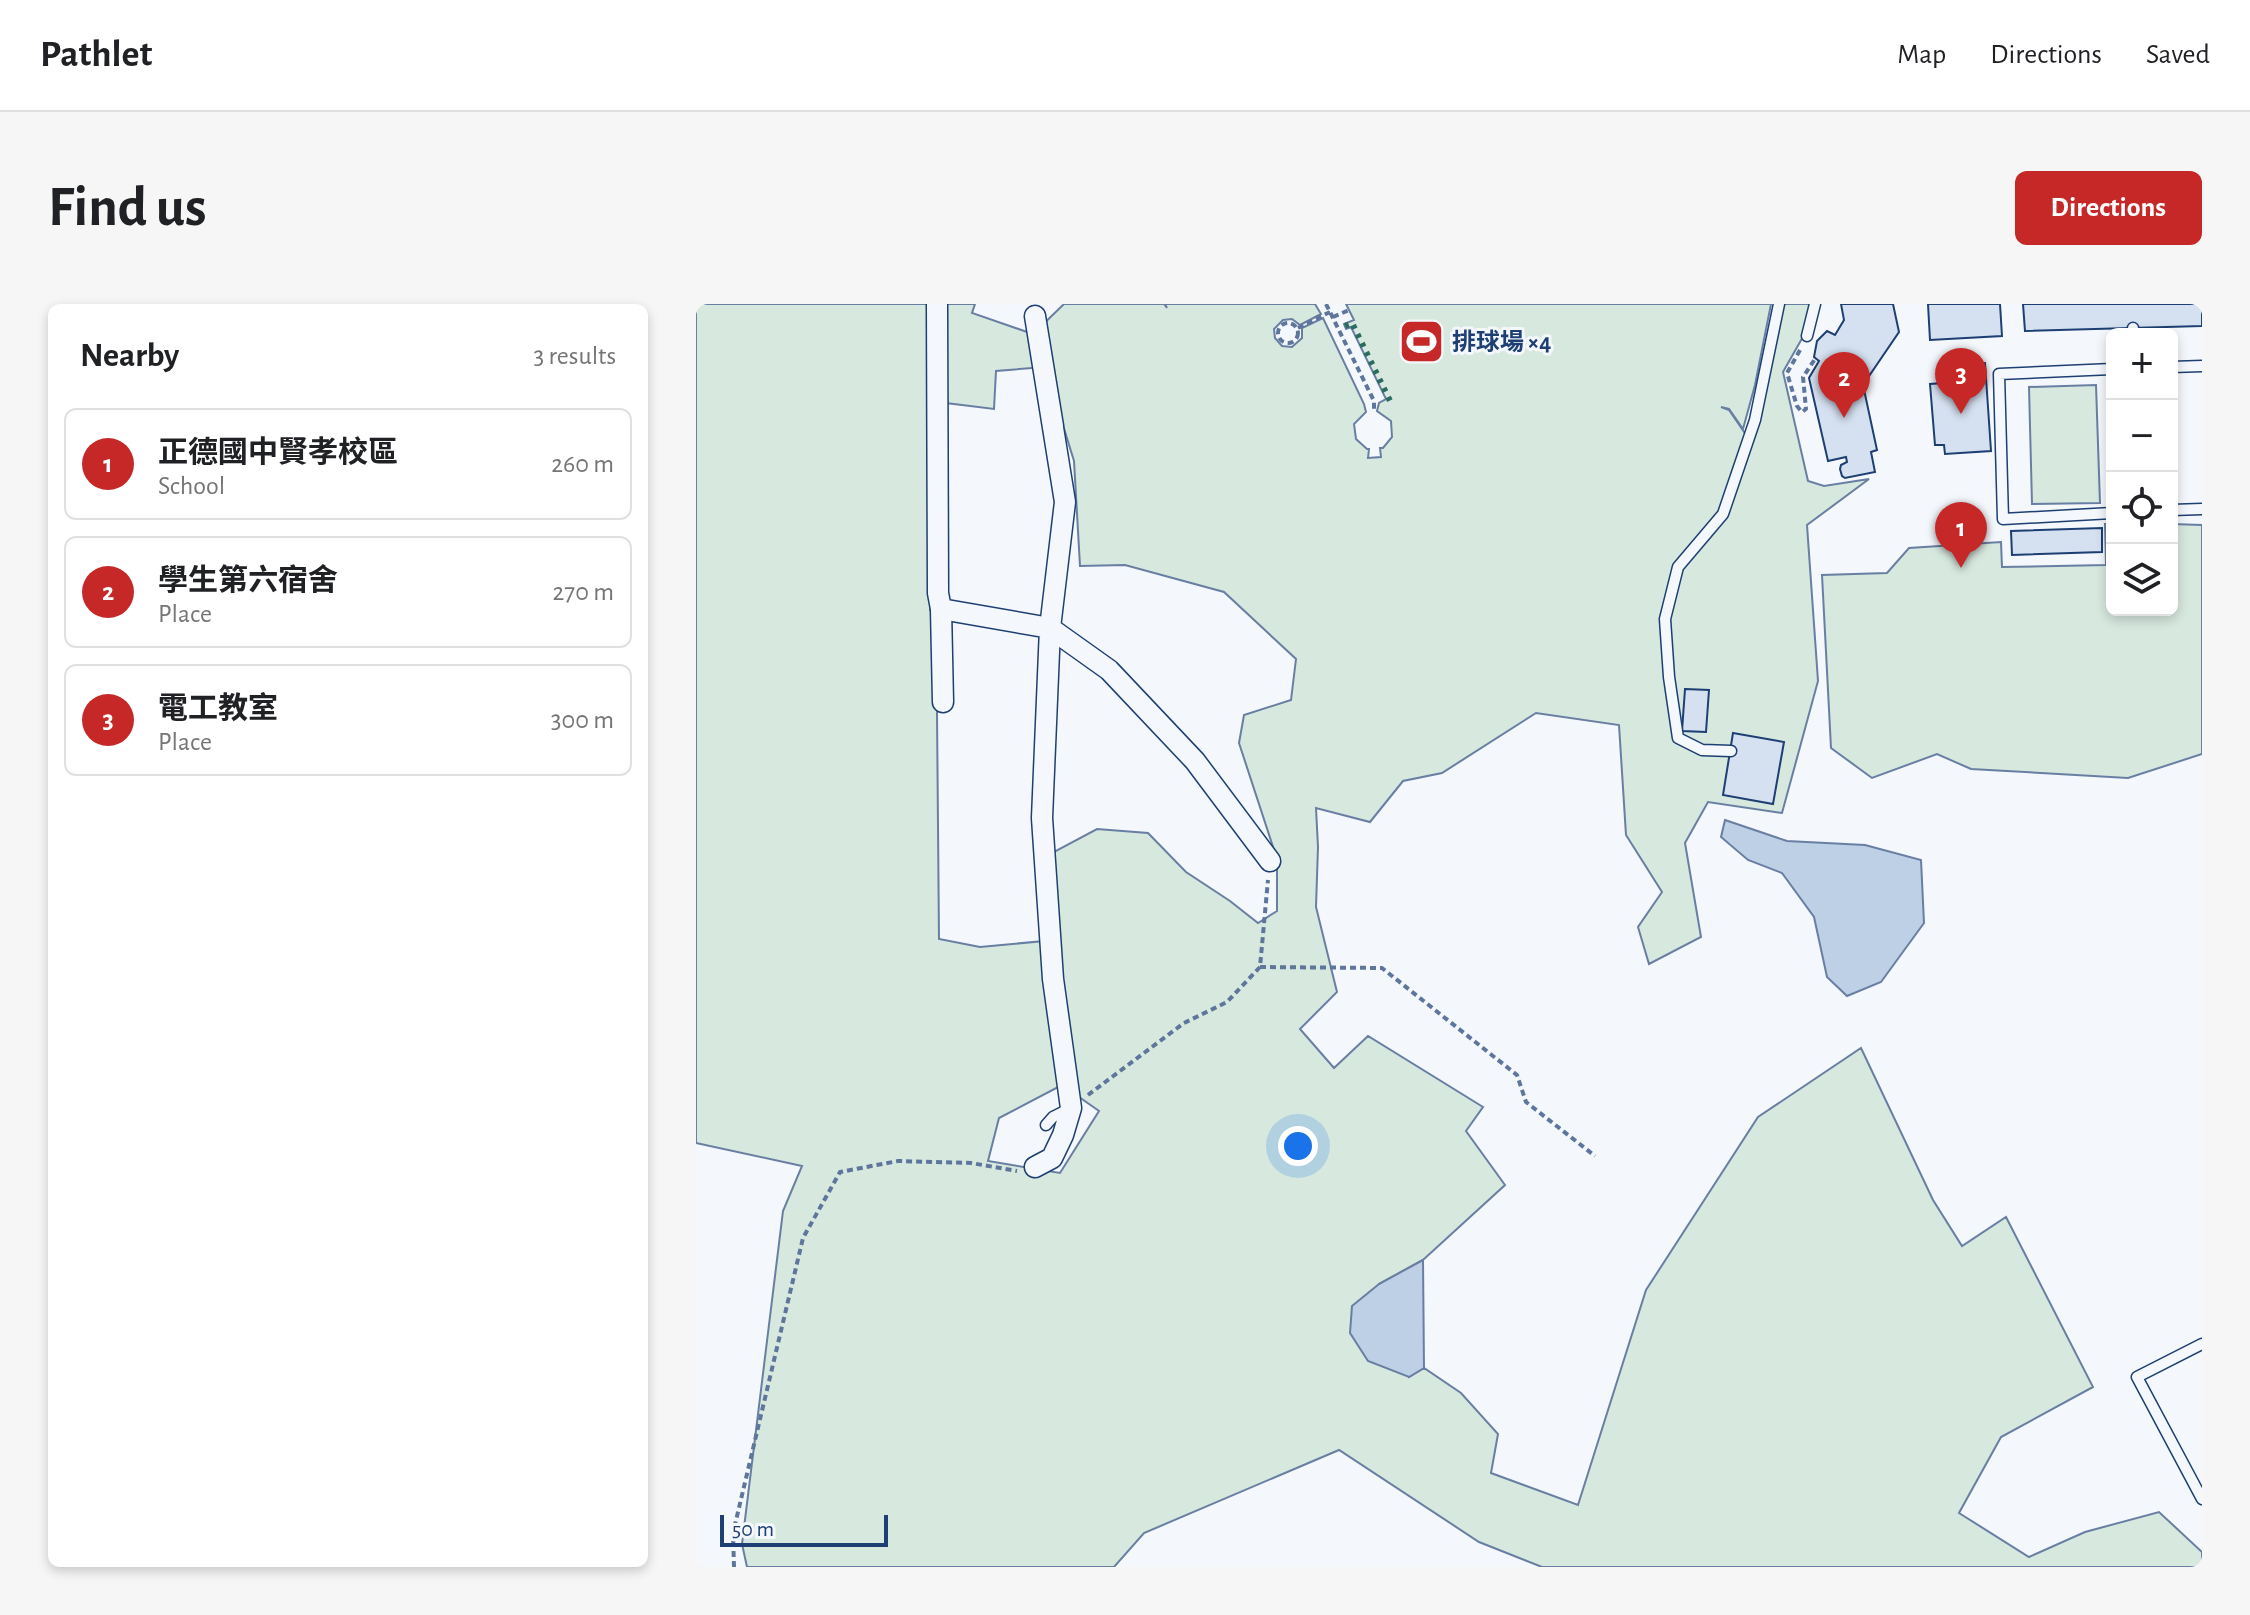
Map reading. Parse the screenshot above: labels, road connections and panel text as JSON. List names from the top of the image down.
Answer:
{
  "places": {
    "sports": ["排球場 ×4"]
  },
  "scale_bar": "50 m",
  "page": {
    "header": "Pathlet",
    "nav": ["Map", "Directions", "Saved"],
    "buttons": "Directions",
    "title": "Find us",
    "heading": ["Nearby", "3 results"],
    "map_buttons": ["+", "−"],
    "pins": ["3", "2", "1"],
    "list": [
      {
        "mark": "1",
        "name": "正德國中賢孝校區",
        "note": "School",
        "value": "260 m"
      },
      {
        "mark": "2",
        "name": "學生第六宿舍",
        "note": "Place",
        "value": "270 m"
      },
      {
        "mark": "3",
        "name": "電工教室",
        "note": "Place",
        "value": "300 m"
      }
    ],
    "scale": "50 m"
  }
}
